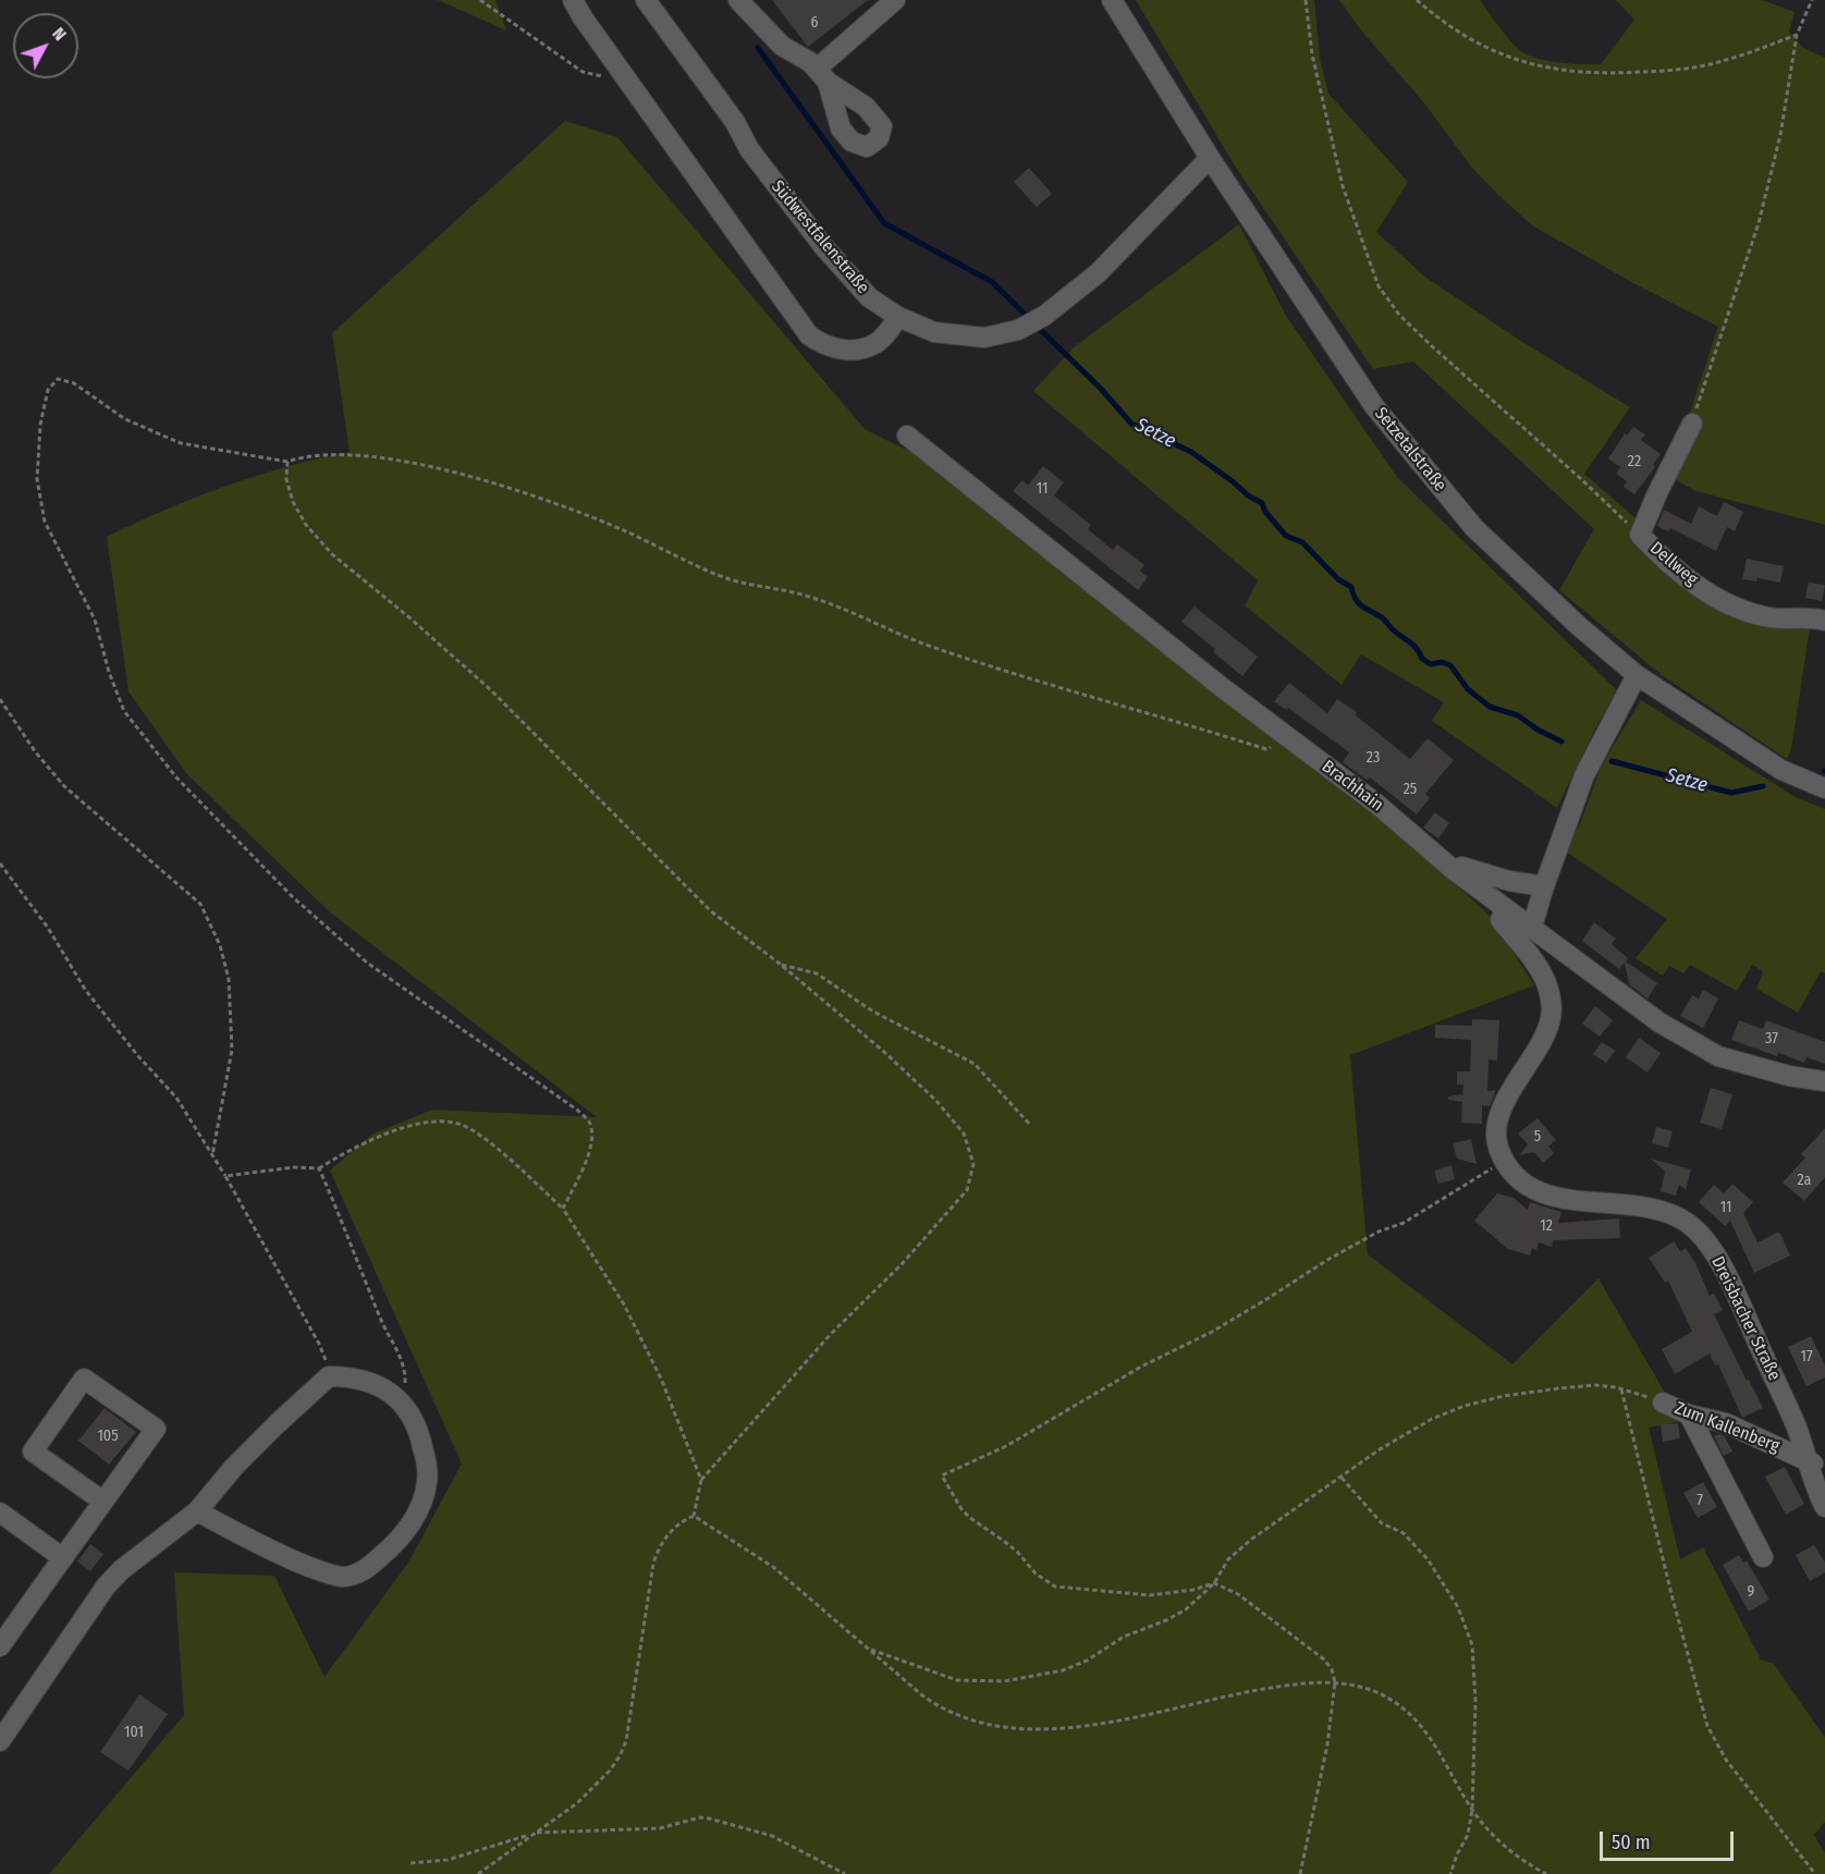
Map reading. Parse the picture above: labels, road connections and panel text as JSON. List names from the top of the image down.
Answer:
{
  "streets": {
    "street": [
      "Südwestfalenstraße",
      "Setzetalstraße",
      "Dellweg",
      "Brachhain",
      "Dreisbacher Straße",
      "Zum Kallenberg"
    ]
  },
  "crossings": [
    ["Südwestfalenstraße", "Setzetalstraße"],
    ["Brachhain", "Dreisbacher Straße"],
    ["Dreisbacher Straße", "Zum Kallenberg"]
  ],
  "water": ["Setze"],
  "house_numbers": [
    "6",
    "22",
    "11",
    "23",
    "25",
    "37",
    "5",
    "2a",
    "11",
    "12",
    "17",
    "105",
    "7",
    "9",
    "101"
  ],
  "scale_bar": "50 m",
  "north": "top right"
}
